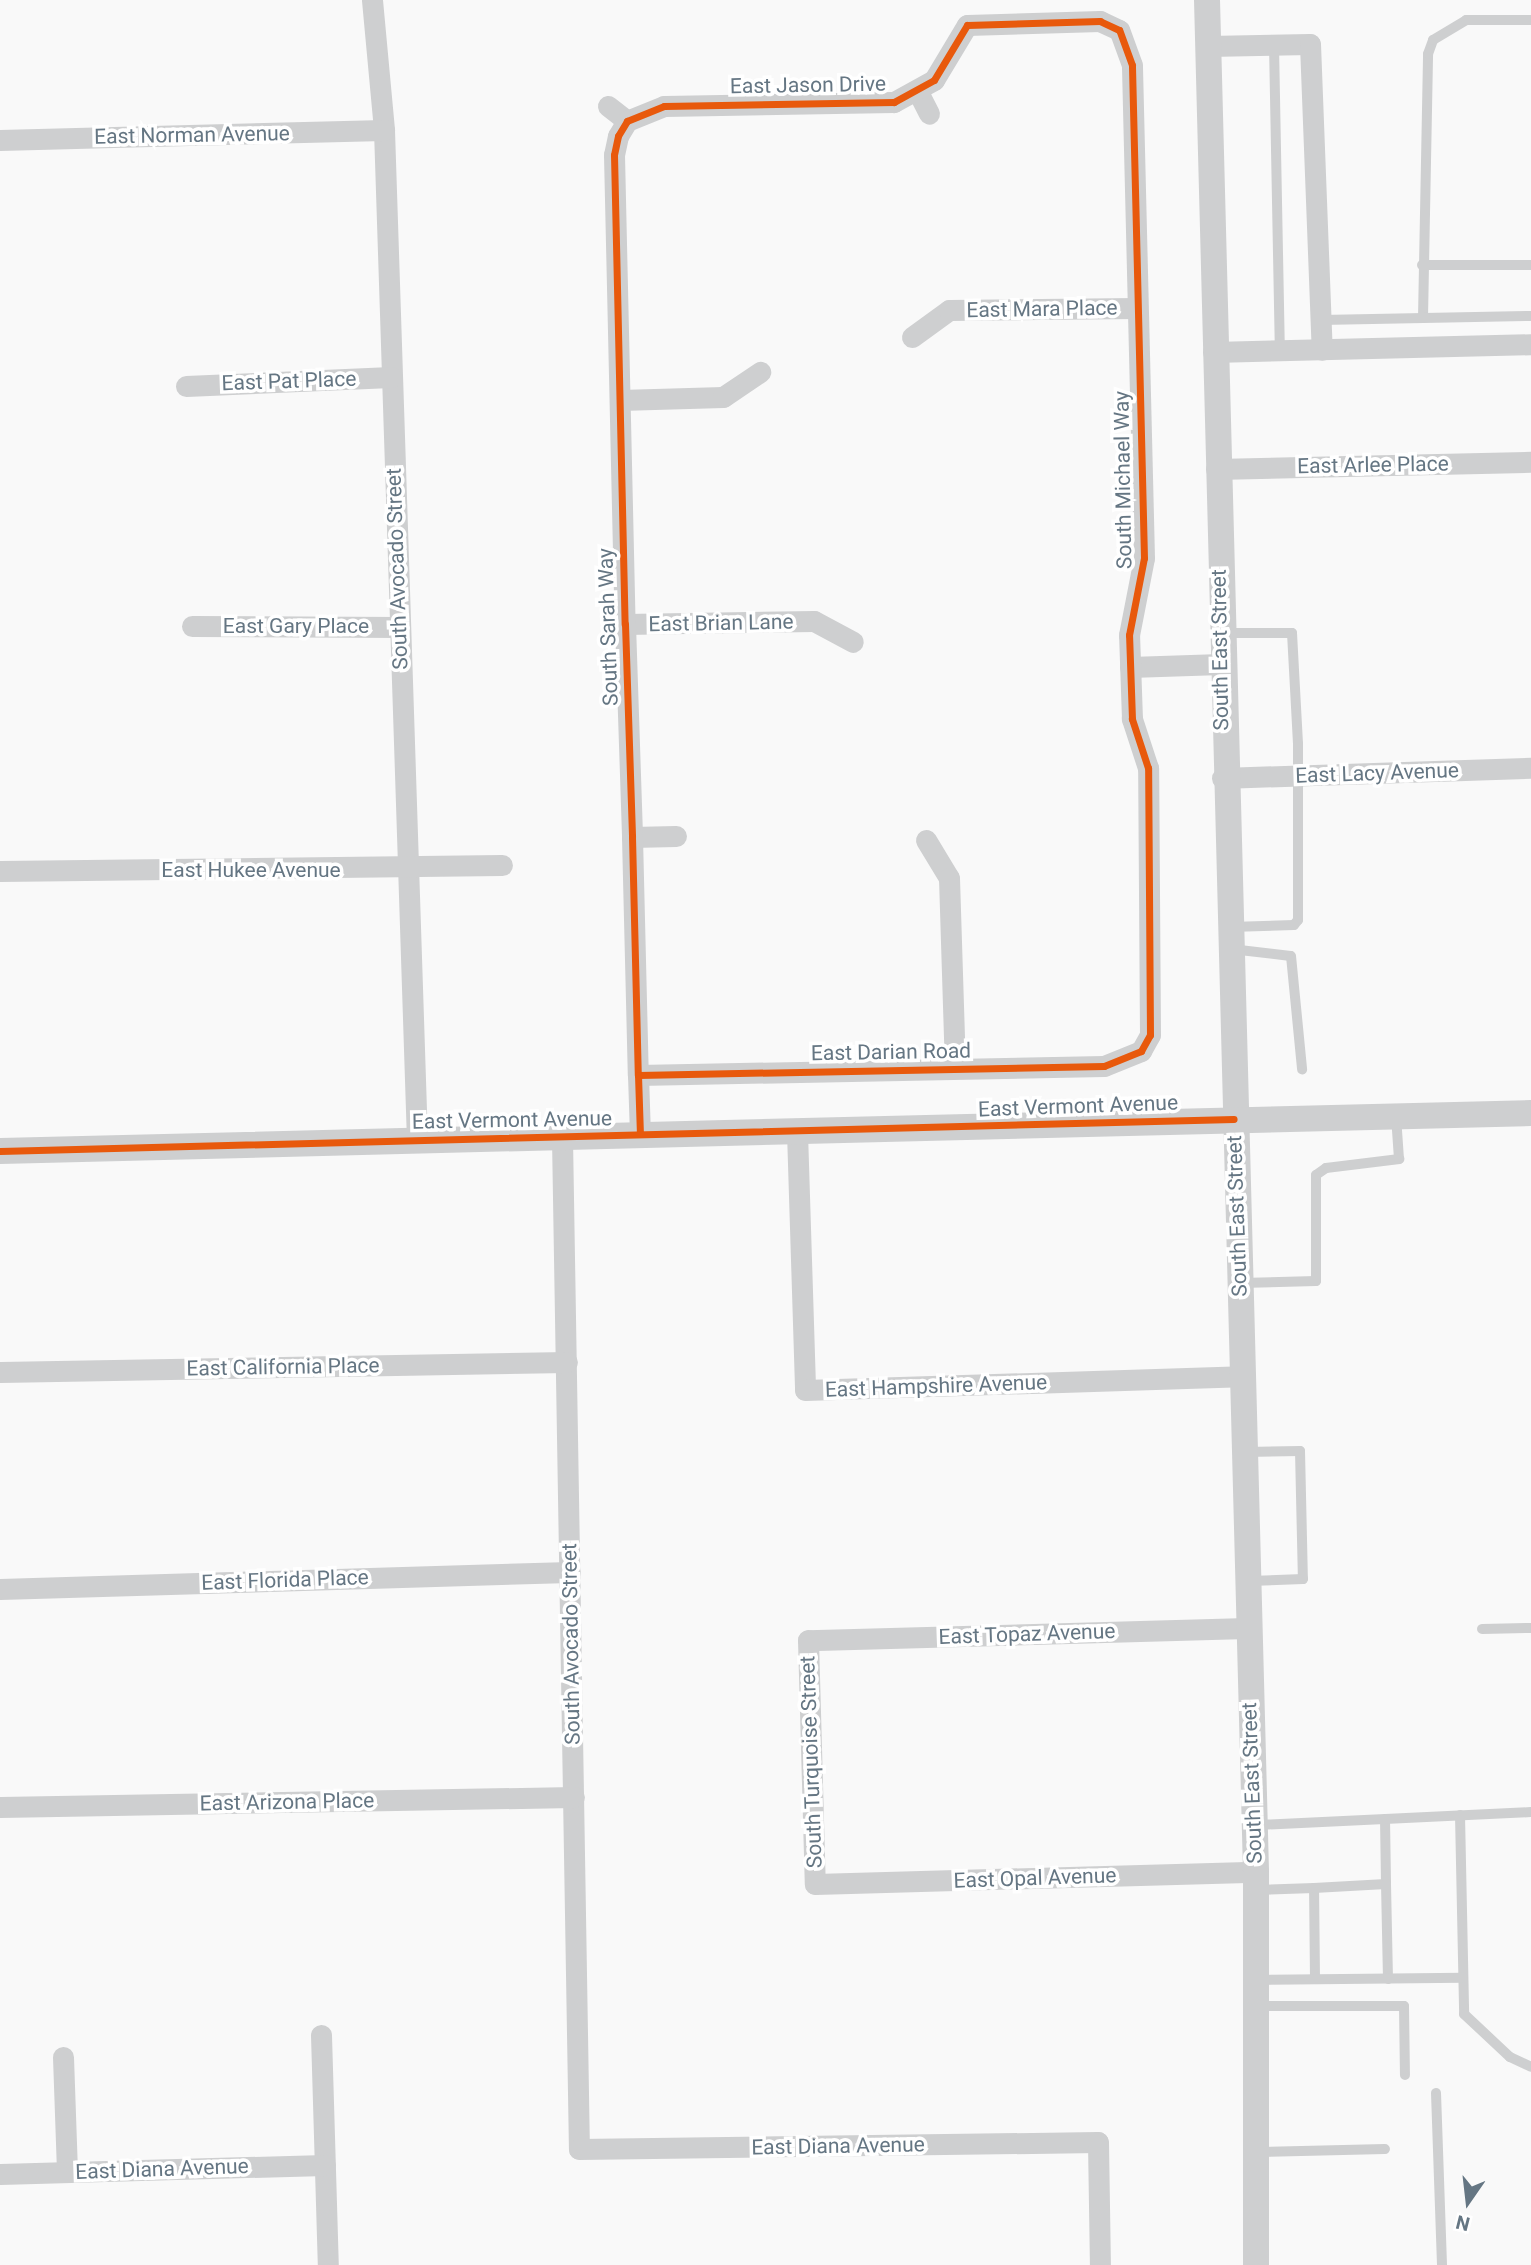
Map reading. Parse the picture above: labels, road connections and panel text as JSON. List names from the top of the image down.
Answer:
{
  "streets": {
    "street": [
      "East Jason Drive",
      "East Norman Avenue",
      "East Mara Place",
      "East Pat Place",
      "East Arlee Place",
      "South Michael Way",
      "South Avocado Street",
      "East Brian Lane",
      "East Gary Place",
      "South Sarah Way",
      "South East Street",
      "East Lacy Avenue",
      "East Hukee Avenue",
      "East Darian Road",
      "East Vermont Avenue",
      "East California Place",
      "East Hampshire Avenue",
      "East Florida Place",
      "East Topaz Avenue",
      "South Turquoise Street",
      "East Arizona Place",
      "East Opal Avenue",
      "East Diana Avenue"
    ]
  },
  "crossings": [
    ["East Jason Drive", "South Michael Way"],
    ["East Jason Drive", "South Sarah Way"],
    ["East Norman Avenue", "South Avocado Street"],
    ["East Mara Place", "South Michael Way"],
    ["East Pat Place", "South Avocado Street"],
    ["East Arlee Place", "South East Street"],
    ["South Michael Way", "East Darian Road"],
    ["South Avocado Street", "East Gary Place"],
    ["South Avocado Street", "East Hukee Avenue"],
    ["South Avocado Street", "East Vermont Avenue"],
    ["South Avocado Street", "East California Place"],
    ["South Avocado Street", "East Florida Place"],
    ["South Avocado Street", "East Arizona Place"],
    ["South Avocado Street", "East Diana Avenue"],
    ["East Brian Lane", "South Sarah Way"],
    ["South Sarah Way", "East Darian Road"],
    ["South Sarah Way", "East Vermont Avenue"],
    ["South East Street", "East Lacy Avenue"],
    ["South East Street", "East Vermont Avenue"],
    ["South East Street", "East Hampshire Avenue"],
    ["South East Street", "East Topaz Avenue"],
    ["South East Street", "East Opal Avenue"],
    ["East Vermont Avenue", "East Hampshire Avenue"],
    ["East Topaz Avenue", "South Turquoise Street"],
    ["South Turquoise Street", "East Opal Avenue"]
  ],
  "north": "bottom"
}
